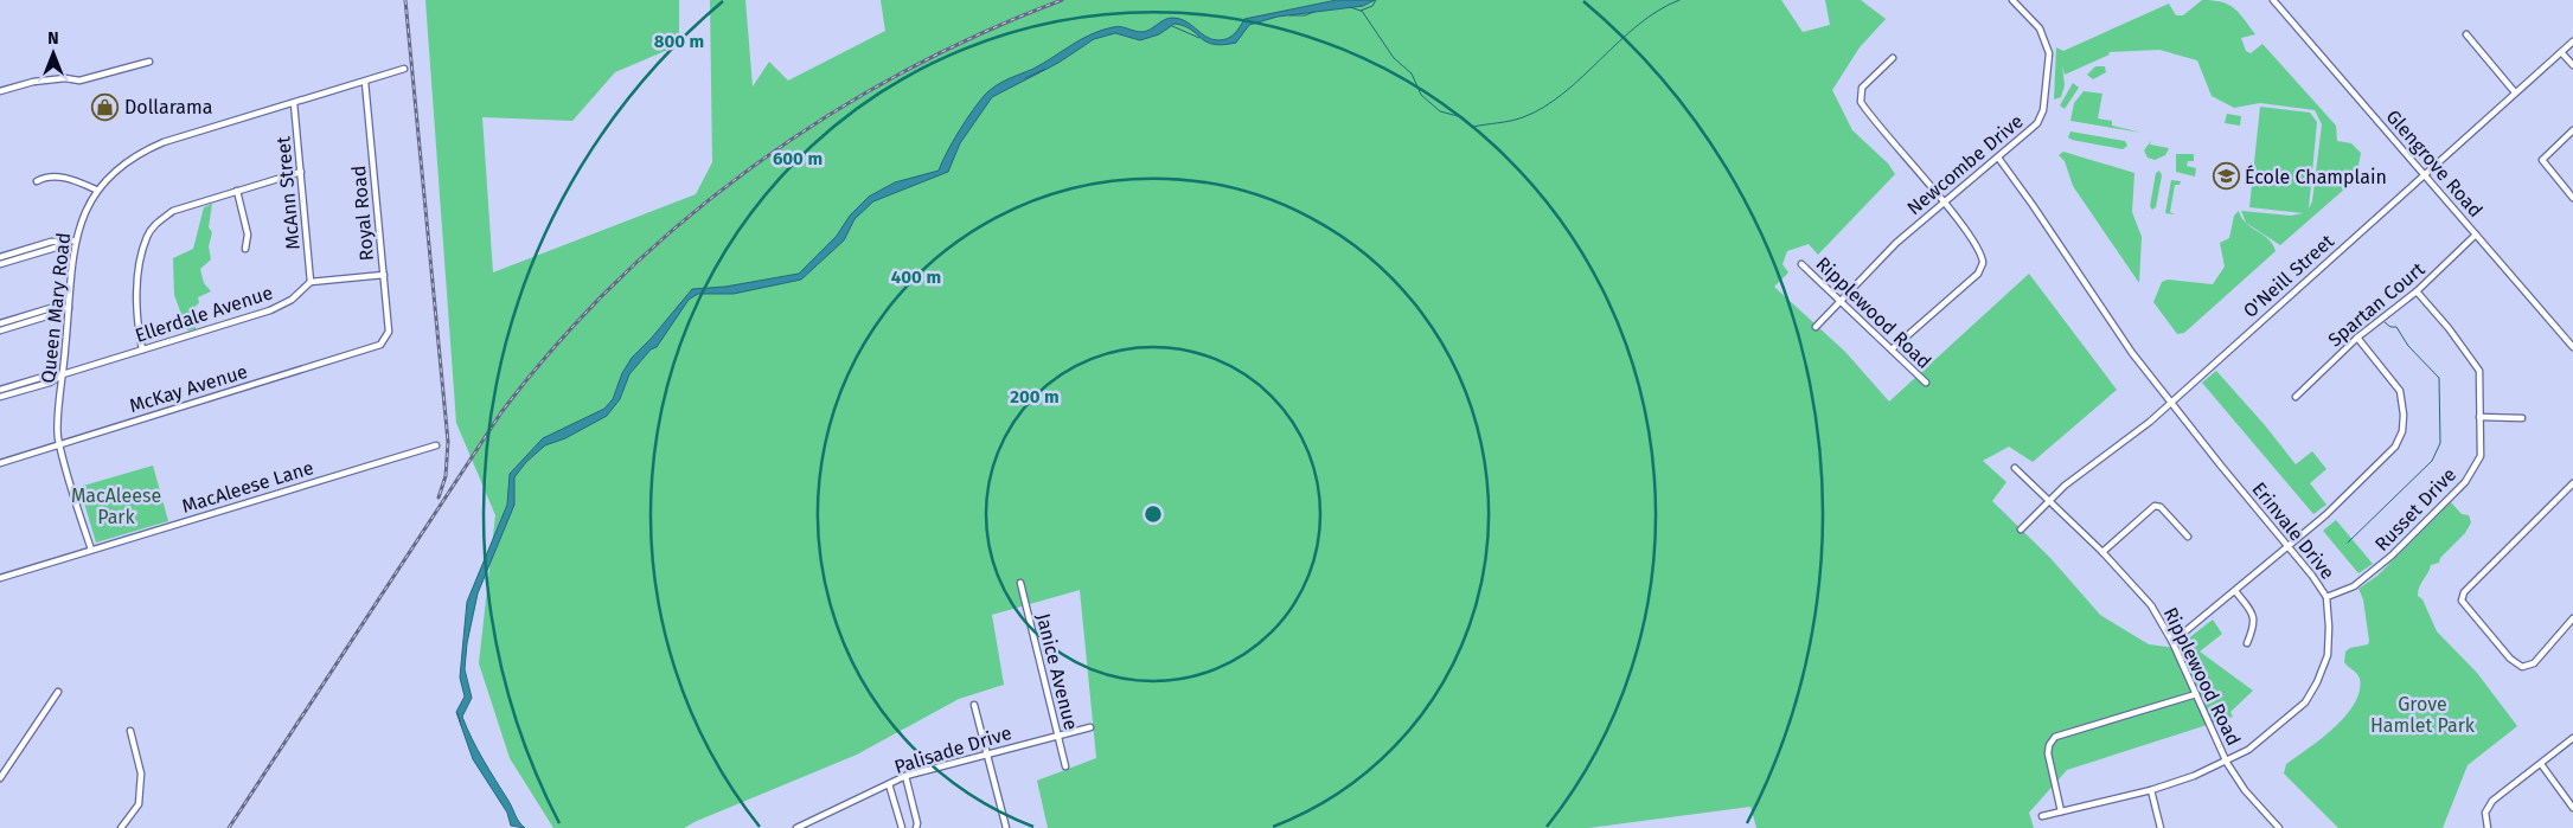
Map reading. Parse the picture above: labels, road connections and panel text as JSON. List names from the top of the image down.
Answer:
{
  "streets": {
    "street": [
      "Glengrove Road",
      "Newcombe Drive",
      "McAnn Street",
      "Royal Road",
      "O'Neill Street",
      "Spartan Court",
      "Queen Mary Road",
      "Ripplewood Road",
      "Ellerdale Avenue",
      "McKay Avenue",
      "MacAleese Lane",
      "Russet Drive",
      "Erinvale Drive",
      "Janice Avenue",
      "Palisade Drive"
    ]
  },
  "crossings": [
    ["Glengrove Road", "O'Neill Street"],
    ["Glengrove Road", "Spartan Court"],
    ["Newcombe Drive", "Ripplewood Road"],
    ["Newcombe Drive", "Erinvale Drive"],
    ["McAnn Street", "Queen Mary Road"],
    ["McAnn Street", "Ellerdale Avenue"],
    ["Royal Road", "Queen Mary Road"],
    ["Royal Road", "McKay Avenue"],
    ["O'Neill Street", "Ripplewood Road"],
    ["O'Neill Street", "Erinvale Drive"],
    ["Spartan Court", "Russet Drive"],
    ["Queen Mary Road", "Ellerdale Avenue"],
    ["Queen Mary Road", "McKay Avenue"],
    ["Queen Mary Road", "MacAleese Lane"],
    ["Ripplewood Road", "Erinvale Drive"],
    ["Russet Drive", "Erinvale Drive"],
    ["Janice Avenue", "Palisade Drive"]
  ],
  "parks": ["MacAleese Park", "Grove Hamlet Park"],
  "places": {
    "shop": ["Dollarama"],
    "school or university": ["École Champlain"]
  },
  "north": "top",
  "rings": [
    "800 m",
    "600 m",
    "400 m",
    "200 m"
  ]
}
